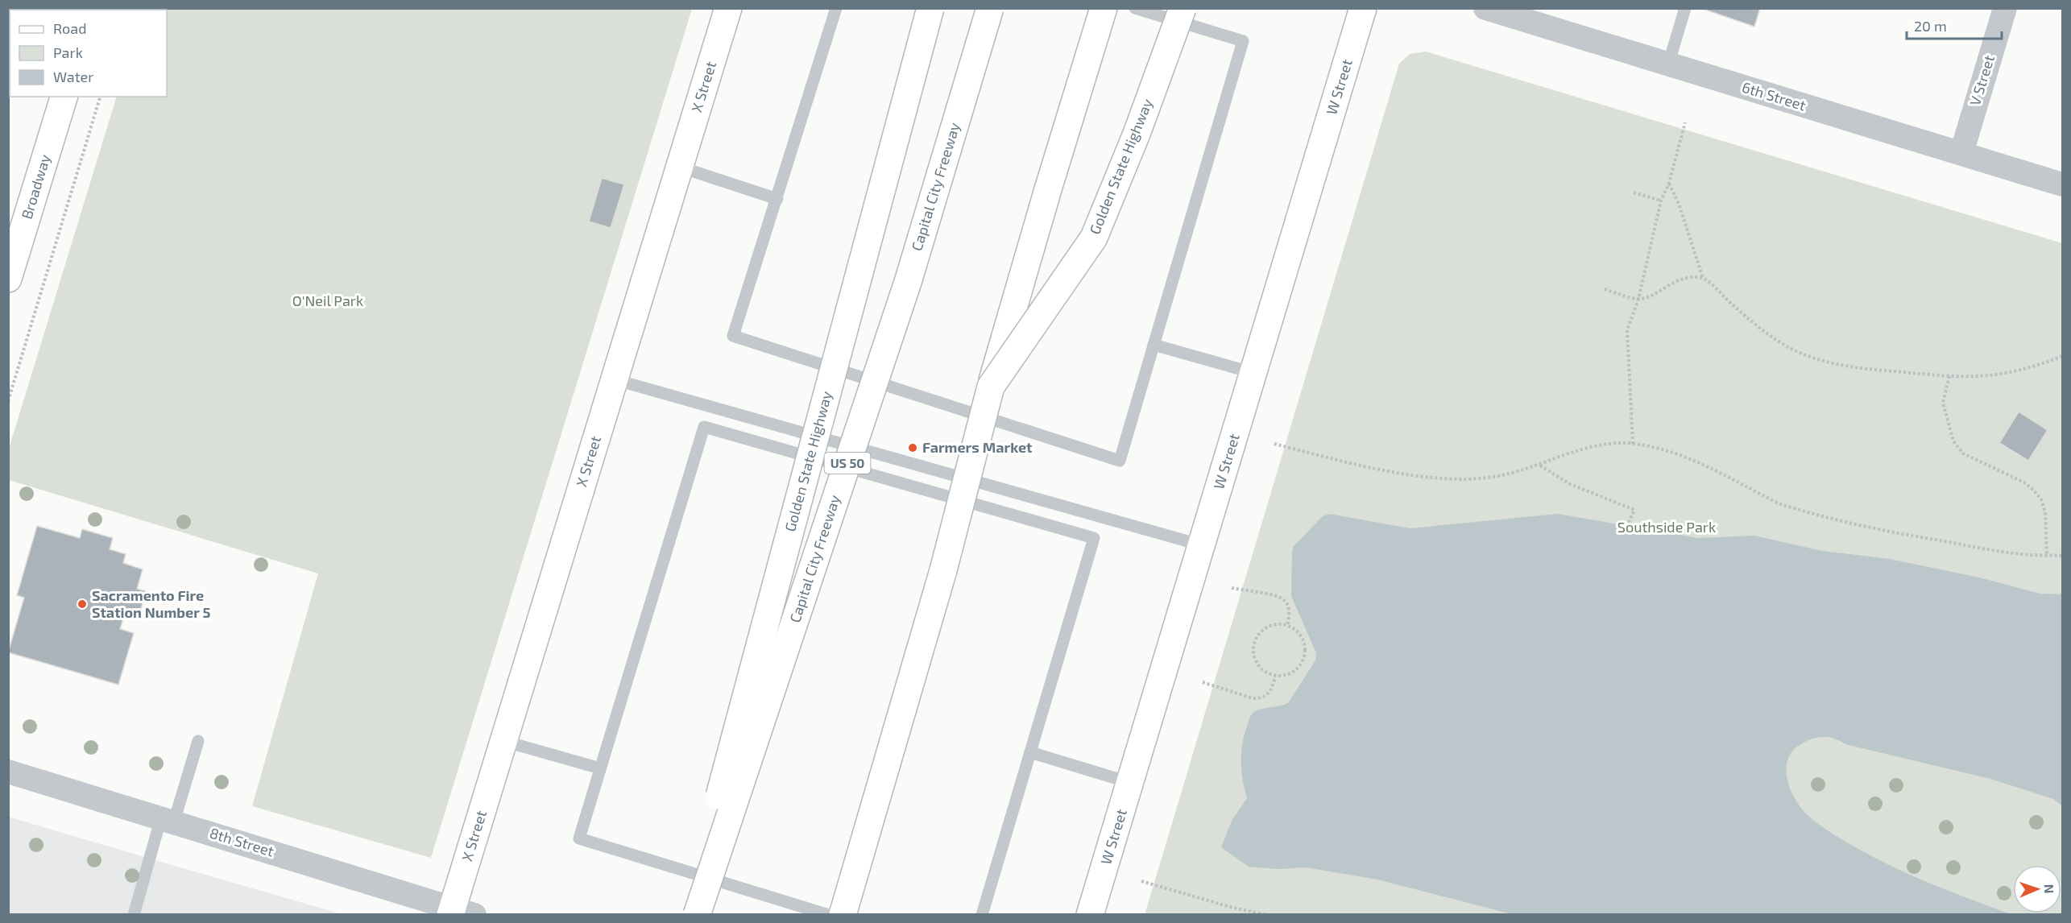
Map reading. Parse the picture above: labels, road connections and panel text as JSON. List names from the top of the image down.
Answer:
{
  "streets": {
    "main road": [
      "X Street",
      "W Street",
      "Golden State Highway",
      "Broadway",
      "Capital City Freeway",
      "US 50"
    ],
    "street": ["V Street", "6th Street", "8th Street"]
  },
  "crossings": [
    ["V Street", "6th Street"],
    ["X Street", "8th Street"]
  ],
  "parks": ["O'Neil Park", "Southside Park"],
  "places": ["Farmers Market", "Sacramento Fire Station Number 5"],
  "legend": ["Road", "Park", "Water"],
  "scale_bar": "20 m",
  "north": "right"
}
